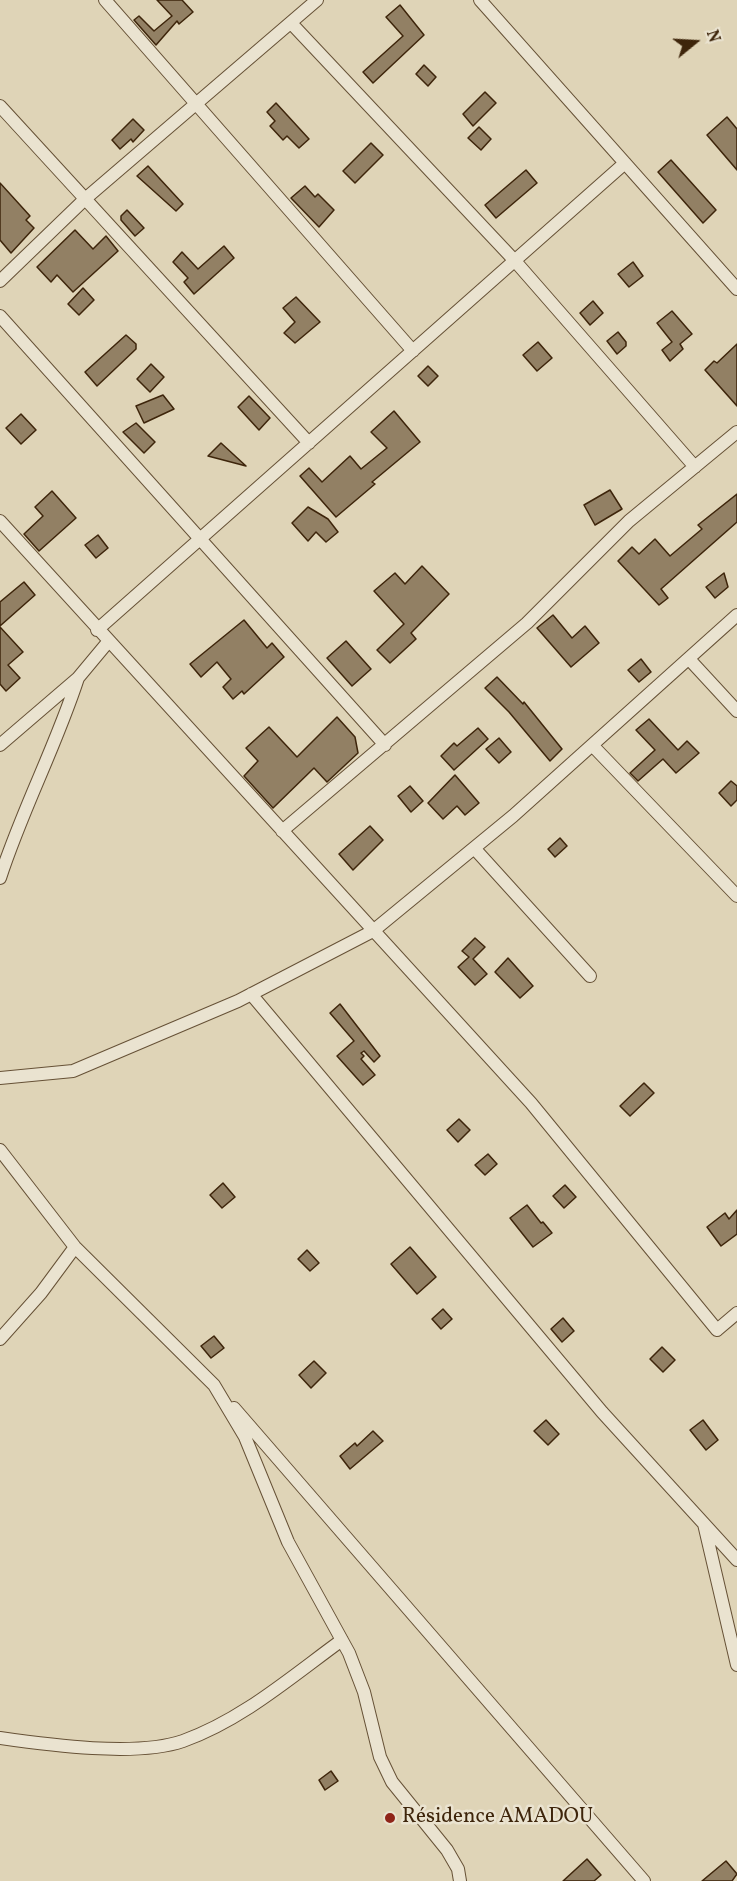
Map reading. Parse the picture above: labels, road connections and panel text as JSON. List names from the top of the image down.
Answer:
{
  "places": ["Résidence AMADOU"],
  "north": "right"
}
